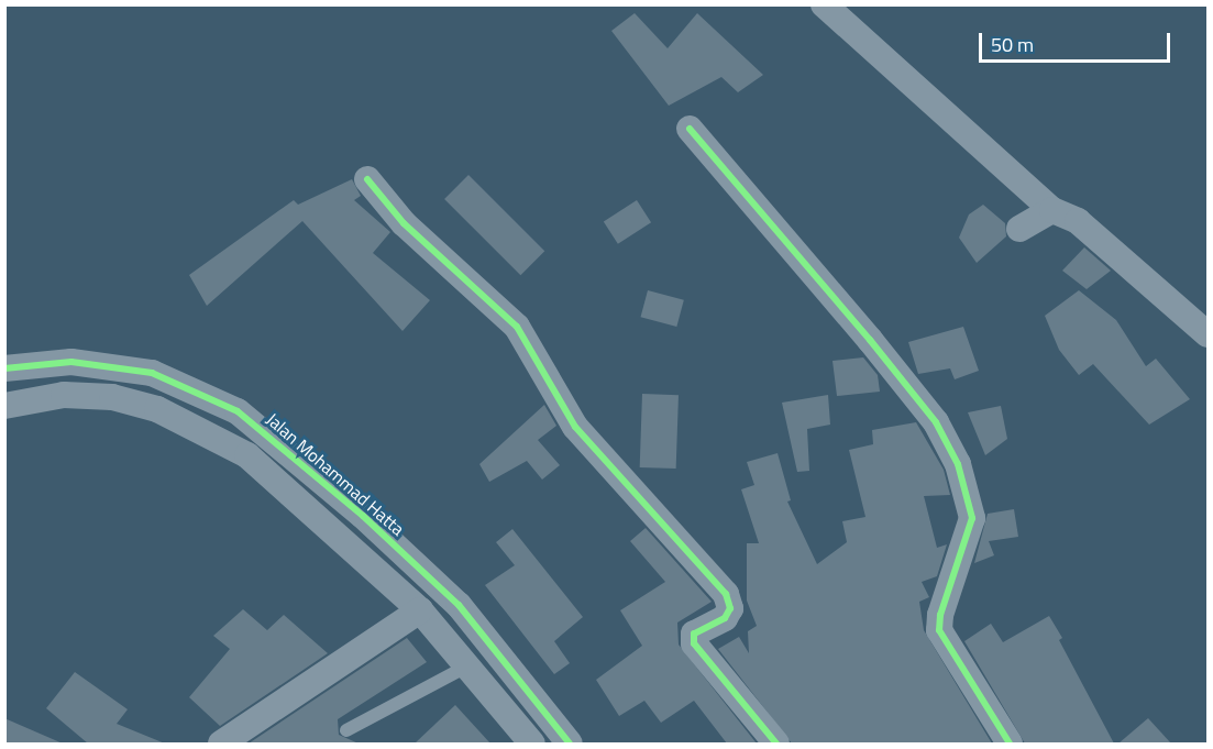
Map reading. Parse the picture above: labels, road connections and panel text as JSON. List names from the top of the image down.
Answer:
{
  "streets": {
    "street": ["Jalan Mohammad Hatta"]
  },
  "scale_bar": "50 m"
}
